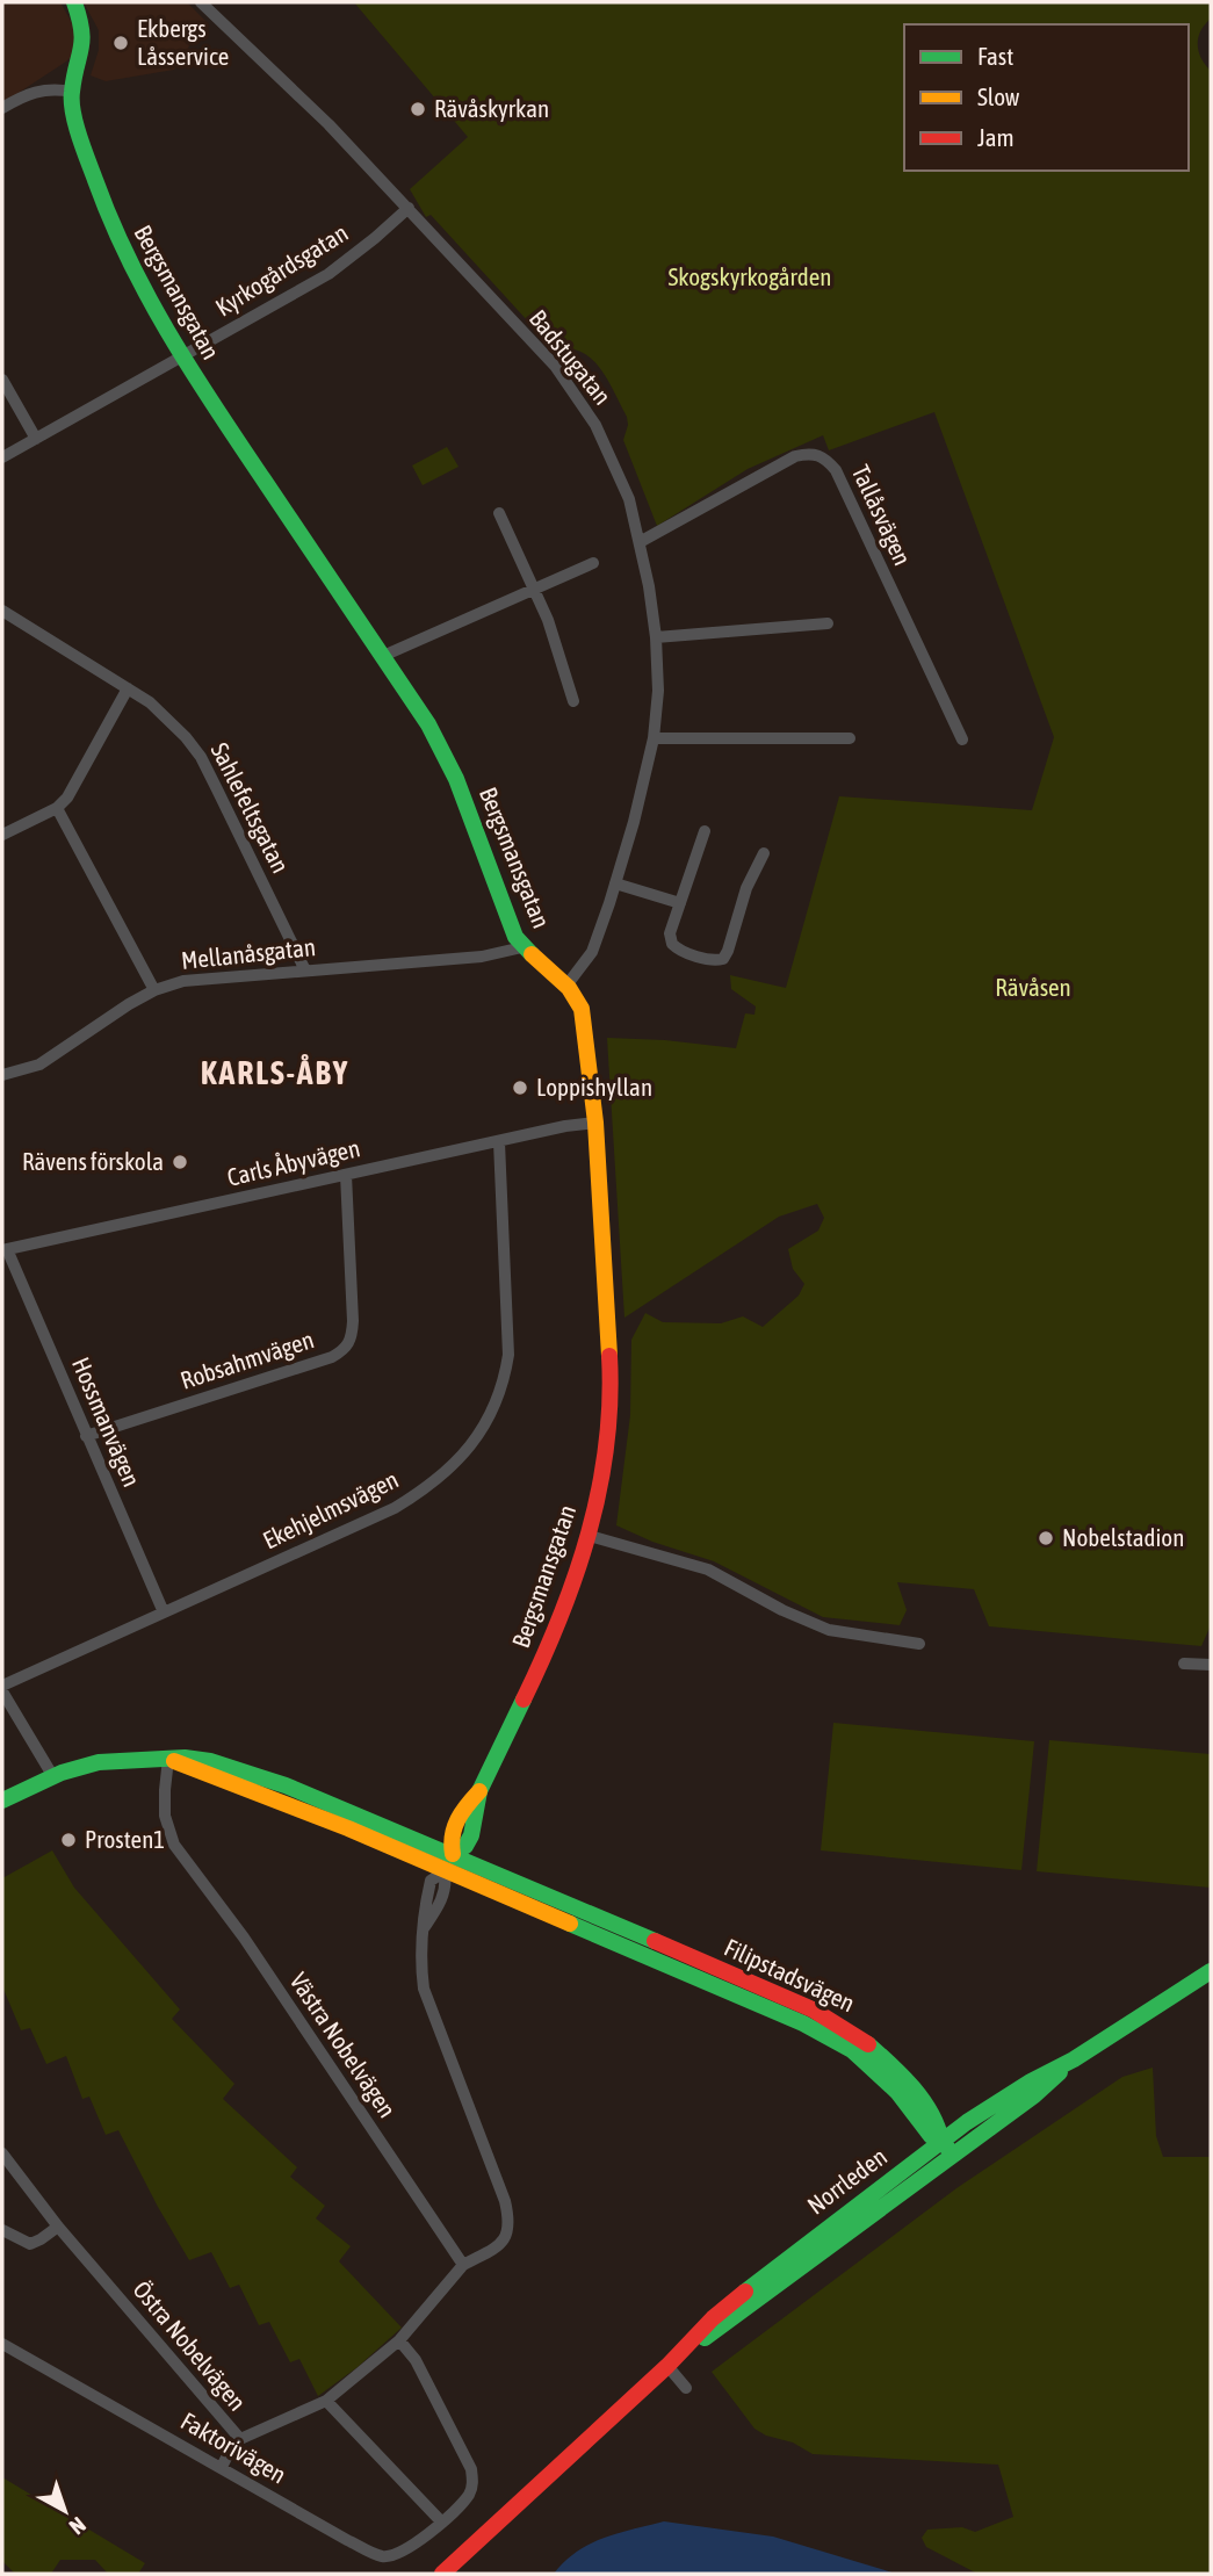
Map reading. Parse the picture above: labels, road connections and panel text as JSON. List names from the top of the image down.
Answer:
{
  "streets": {
    "street": [
      "Kyrkogårdsgatan",
      "Bergsmansgatan",
      "Badstugatan",
      "Tallåsvägen",
      "Sahlefeltsgatan",
      "Mellanåsgatan",
      "Carls Åbyvägen",
      "Robsahmvägen",
      "Hossmanvägen",
      "Ekehjelmsvägen",
      "Filipstadsvägen",
      "Västra Nobelvägen",
      "Norrleden",
      "Östra Nobelvägen",
      "Faktorivägen"
    ]
  },
  "crossings": [
    ["Kyrkogårdsgatan", "Bergsmansgatan"],
    ["Kyrkogårdsgatan", "Badstugatan"],
    ["Bergsmansgatan", "Badstugatan"],
    ["Bergsmansgatan", "Mellanåsgatan"],
    ["Bergsmansgatan", "Carls Åbyvägen"],
    ["Bergsmansgatan", "Filipstadsvägen"],
    ["Badstugatan", "Tallåsvägen"],
    ["Sahlefeltsgatan", "Mellanåsgatan"],
    ["Carls Åbyvägen", "Robsahmvägen"],
    ["Carls Åbyvägen", "Hossmanvägen"],
    ["Carls Åbyvägen", "Ekehjelmsvägen"],
    ["Robsahmvägen", "Hossmanvägen"],
    ["Hossmanvägen", "Ekehjelmsvägen"],
    ["Filipstadsvägen", "Västra Nobelvägen"],
    ["Filipstadsvägen", "Norrleden"]
  ],
  "districts": ["KARLS-ÅBY"],
  "parks": ["Skogskyrkogården", "Rävåsen"],
  "places": [
    "Ekbergs Låsservice",
    "Rävåskyrkan",
    "Loppishyllan",
    "Rävens förskola",
    "Nobelstadion",
    "Prosten1"
  ],
  "legend": ["Fast", "Slow", "Jam"],
  "north": "bottom right"
}
